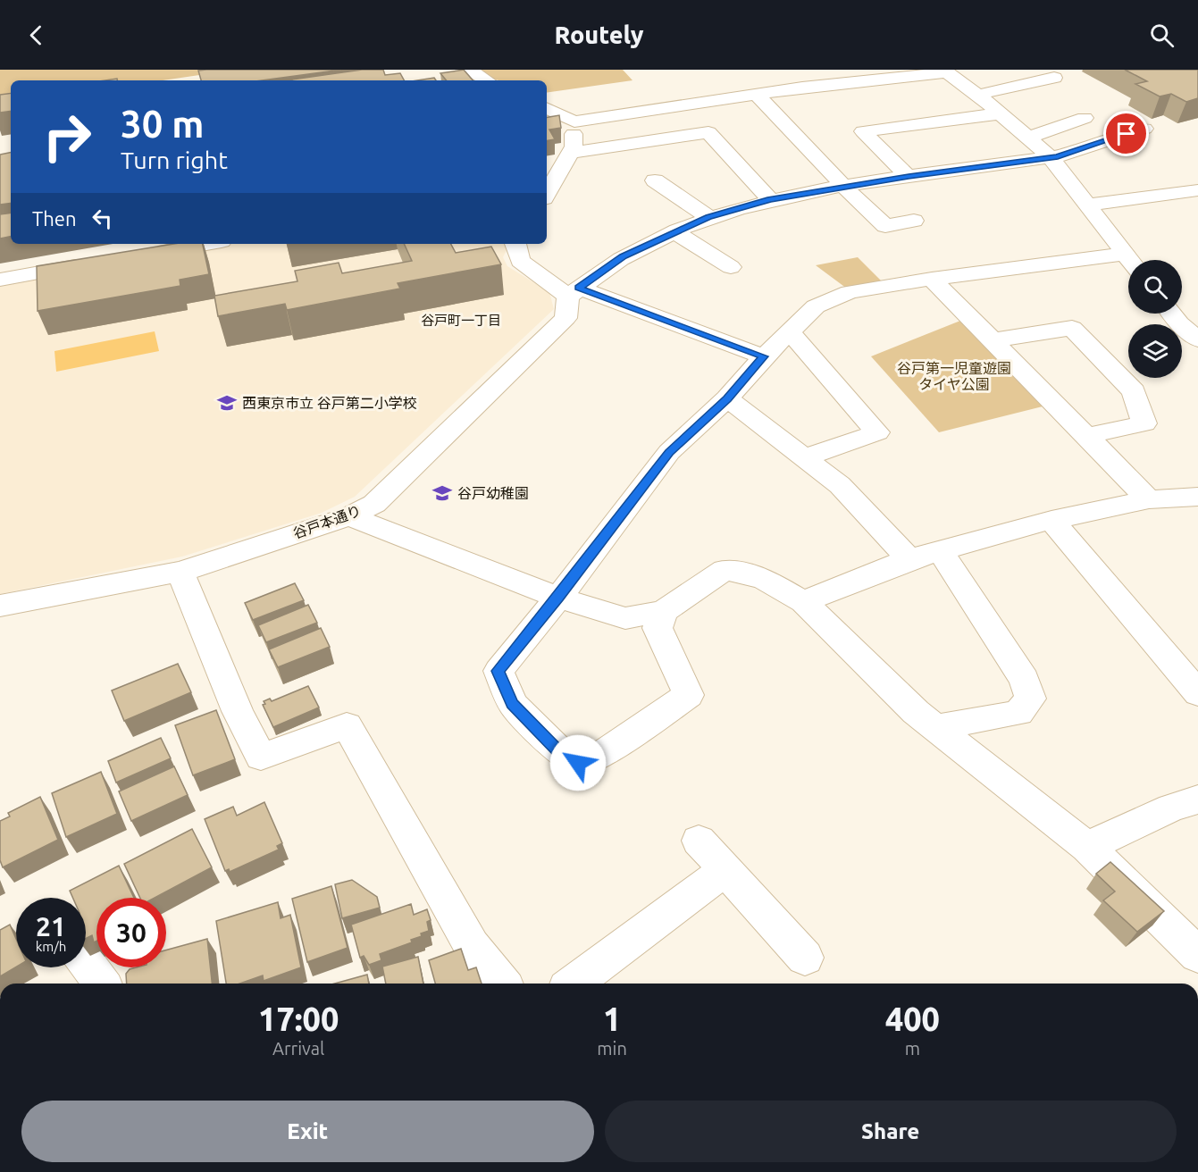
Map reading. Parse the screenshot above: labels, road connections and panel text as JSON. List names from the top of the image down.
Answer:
{
  "streets": {
    "street": ["谷戸本通り"]
  },
  "districts": ["谷戸町一丁目"],
  "parks": ["谷戸第一児童遊園 タイヤ公園"],
  "places": {
    "school or university": ["西東京市立 谷戸第二小学校", "谷戸幼稚園"]
  },
  "page": {
    "header": "Routely",
    "turn": ["30 m", "Turn right"],
    "then": "Then",
    "speed": "21 km/h",
    "limit": "30",
    "eta": [
      "17:00",
      "Arrival",
      "1",
      "min",
      "400",
      "m"
    ],
    "buttons": ["Exit", "Share"]
  }
}
